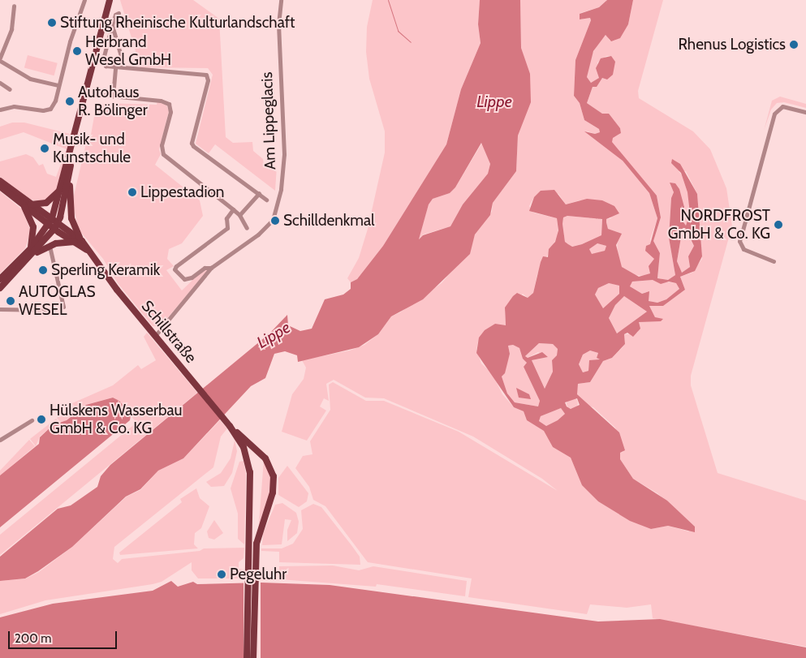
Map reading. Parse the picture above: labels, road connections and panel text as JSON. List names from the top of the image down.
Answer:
{
  "streets": {
    "main road": ["Schillstraße"],
    "street": ["Am Lippeglacis"]
  },
  "crossings": [
    ["Am Lippeglacis", "Schillstraße"]
  ],
  "water": ["Lippe"],
  "places": [
    "Stiftung Rheinische Kulturlandschaft",
    "Rhenus Logistics",
    "Herbrand Wesel GmbH",
    "Autohaus R. Bölinger",
    "Musik- und Kunstschule",
    "Lippestadion",
    "Schilldenkmal",
    "NORDFROST GmbH & Co. KG",
    "Sperling Keramik",
    "AUTOGLAS WESEL",
    "Hülskens Wasserbau GmbH & Co. KG",
    "Pegeluhr"
  ],
  "scale_bar": "200 m"
}
